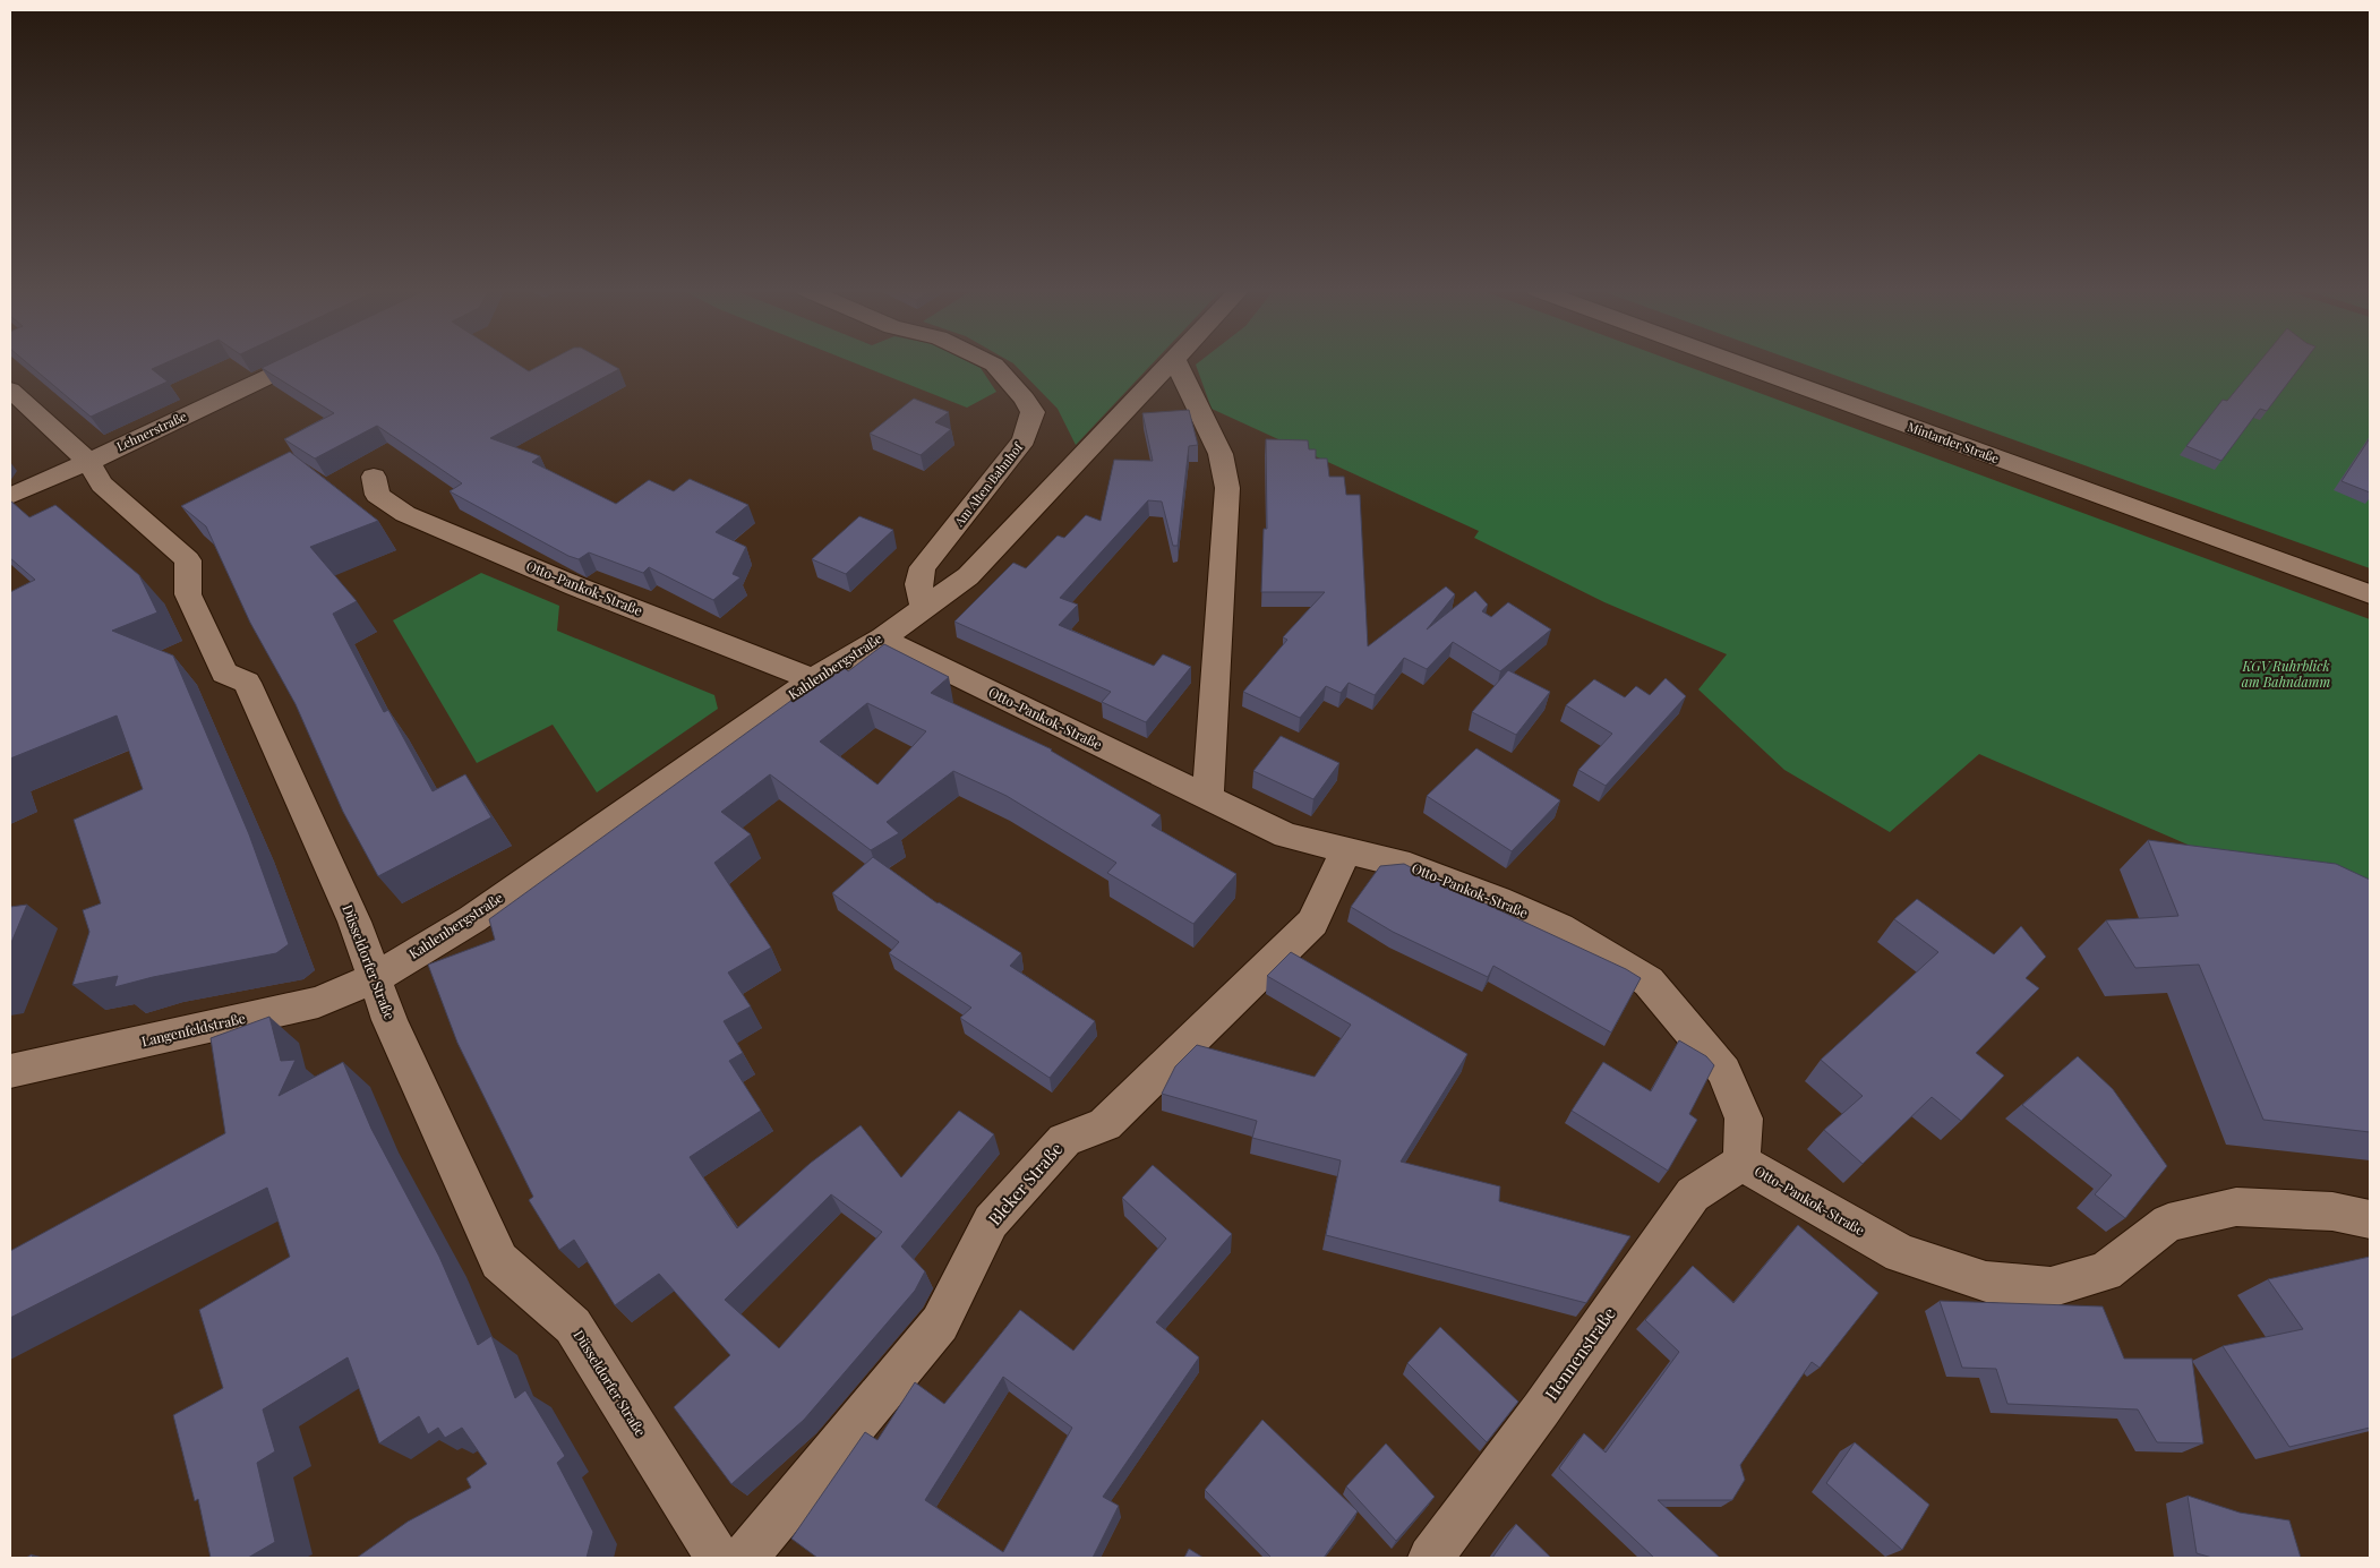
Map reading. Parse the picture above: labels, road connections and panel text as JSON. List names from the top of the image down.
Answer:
{
  "streets": {
    "street": [
      "Lehnerstraße",
      "Mintarder Straße",
      "Am Alten Bahnhof",
      "Otto-Pankok-Straße",
      "Kahlenbergstraße",
      "Düsseldorfer Straße",
      "Langenfeldstraße",
      "Bleker Straße",
      "Hennenstraße"
    ]
  },
  "crossings": [
    ["Lehnerstraße", "Düsseldorfer Straße"],
    ["Am Alten Bahnhof", "Kahlenbergstraße"],
    ["Otto-Pankok-Straße", "Kahlenbergstraße"],
    ["Otto-Pankok-Straße", "Bleker Straße"],
    ["Otto-Pankok-Straße", "Hennenstraße"],
    ["Kahlenbergstraße", "Düsseldorfer Straße"],
    ["Kahlenbergstraße", "Langenfeldstraße"],
    ["Düsseldorfer Straße", "Langenfeldstraße"]
  ],
  "parks": ["KGV Ruhrblick am Bahndamm"]
}
